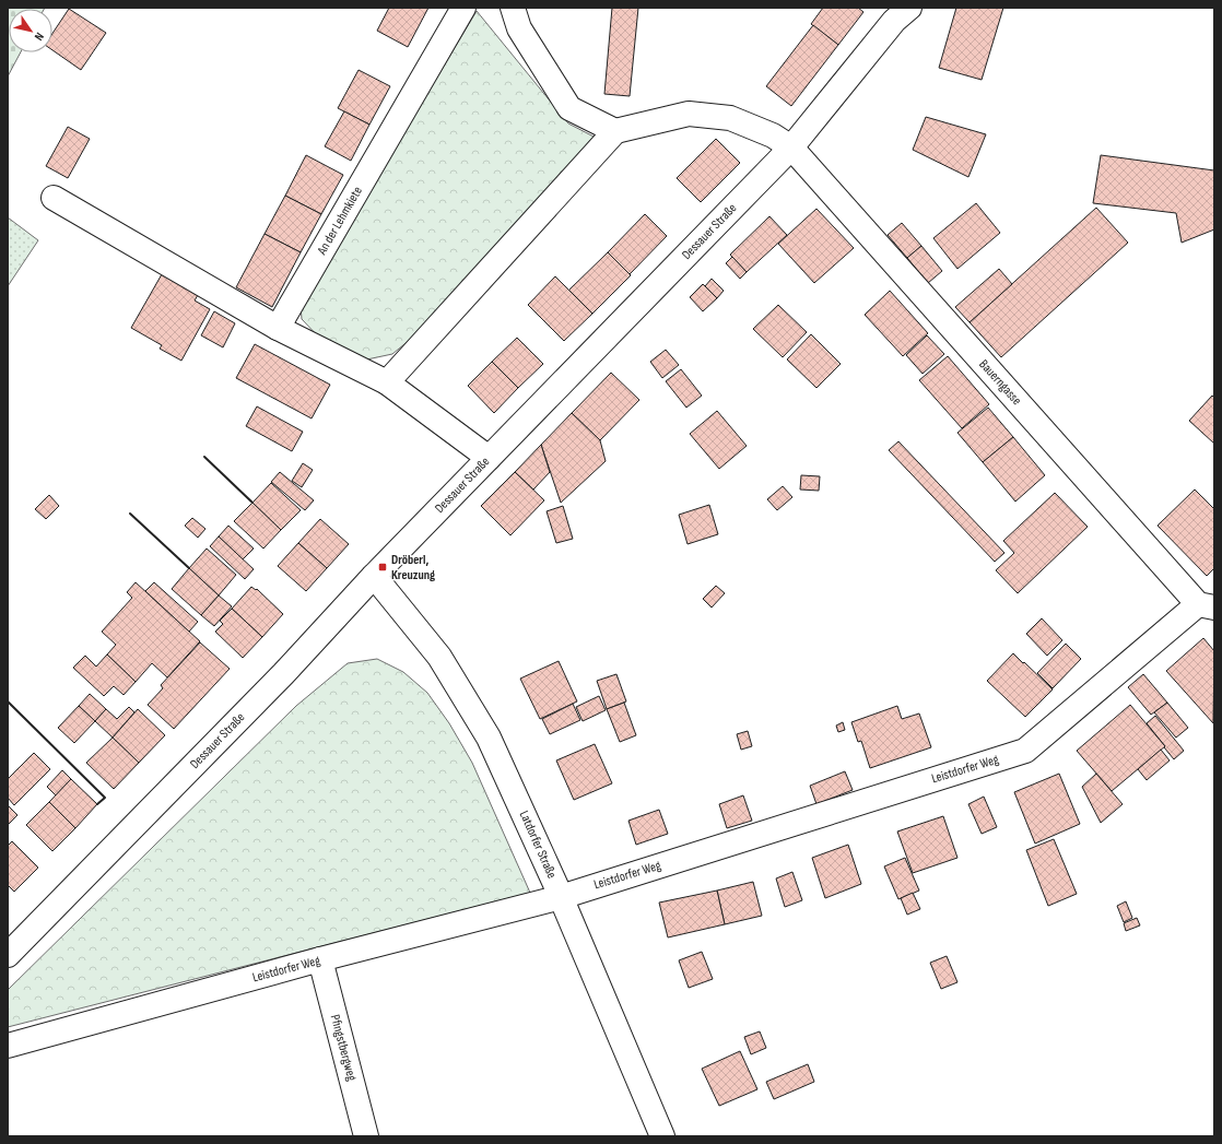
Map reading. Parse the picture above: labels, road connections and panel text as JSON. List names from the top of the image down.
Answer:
{
  "streets": {
    "street": [
      "An der Lehmkiete",
      "Dessauer Straße",
      "Bauerngasse",
      "Leistdorfer Weg",
      "Latdorfer Straße",
      "Pfingstbergweg"
    ]
  },
  "crossings": [
    ["Dessauer Straße", "Bauerngasse"],
    ["Dessauer Straße", "Latdorfer Straße"],
    ["Bauerngasse", "Leistdorfer Weg"],
    ["Leistdorfer Weg", "Latdorfer Straße"],
    ["Leistdorfer Weg", "Pfingstbergweg"]
  ],
  "places": {
    "transit": ["Dröberl, Kreuzung"]
  },
  "north": "bottom right"
}
